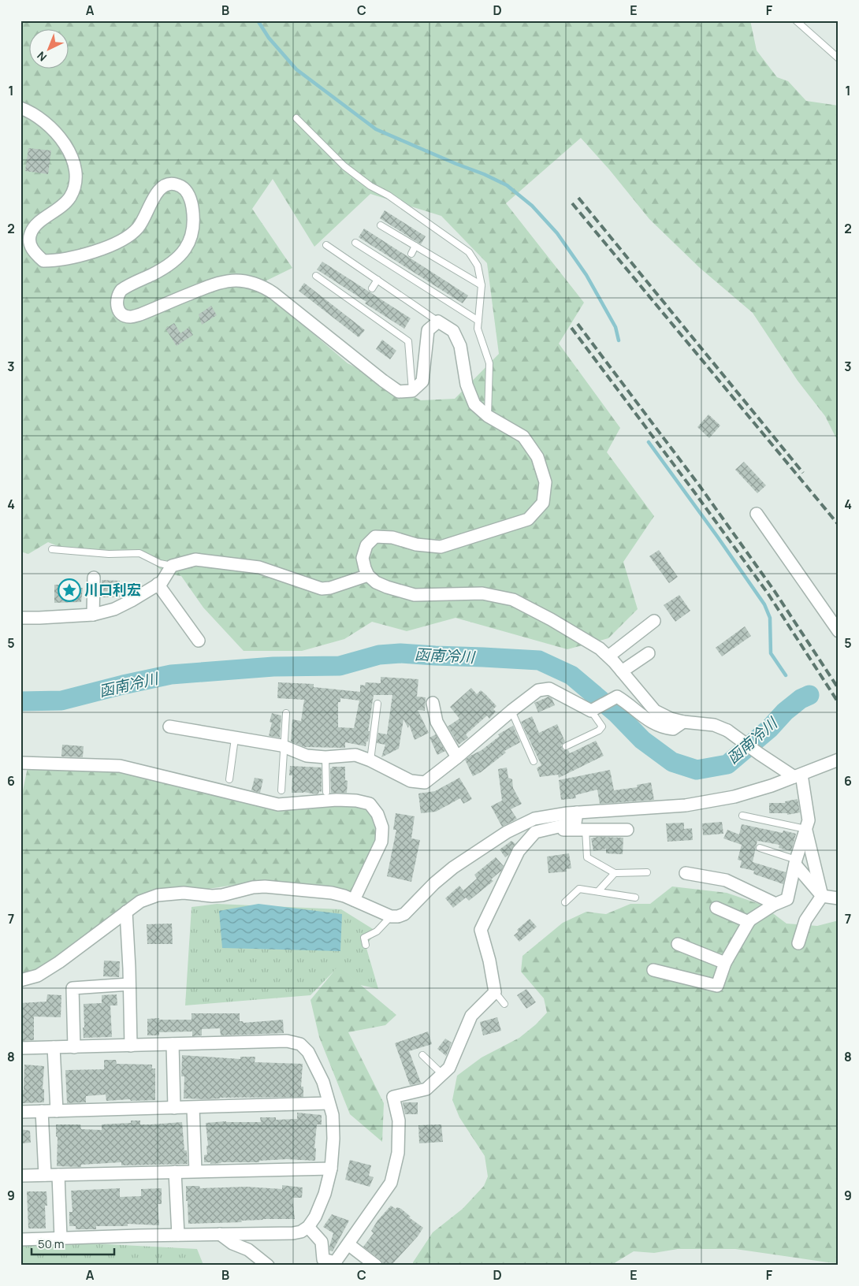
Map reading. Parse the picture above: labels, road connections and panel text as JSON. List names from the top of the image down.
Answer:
{
  "water": ["函南冷川"],
  "places": {
    "place": ["川口利宏"]
  },
  "scale_bar": "50 m",
  "north": "bottom left",
  "grid": {
    "columns": [
      "A",
      "B",
      "C",
      "D",
      "E",
      "F"
    ],
    "rows": [
      "1",
      "2",
      "3",
      "4",
      "5",
      "6",
      "7",
      "8",
      "9"
    ]
  }
}
